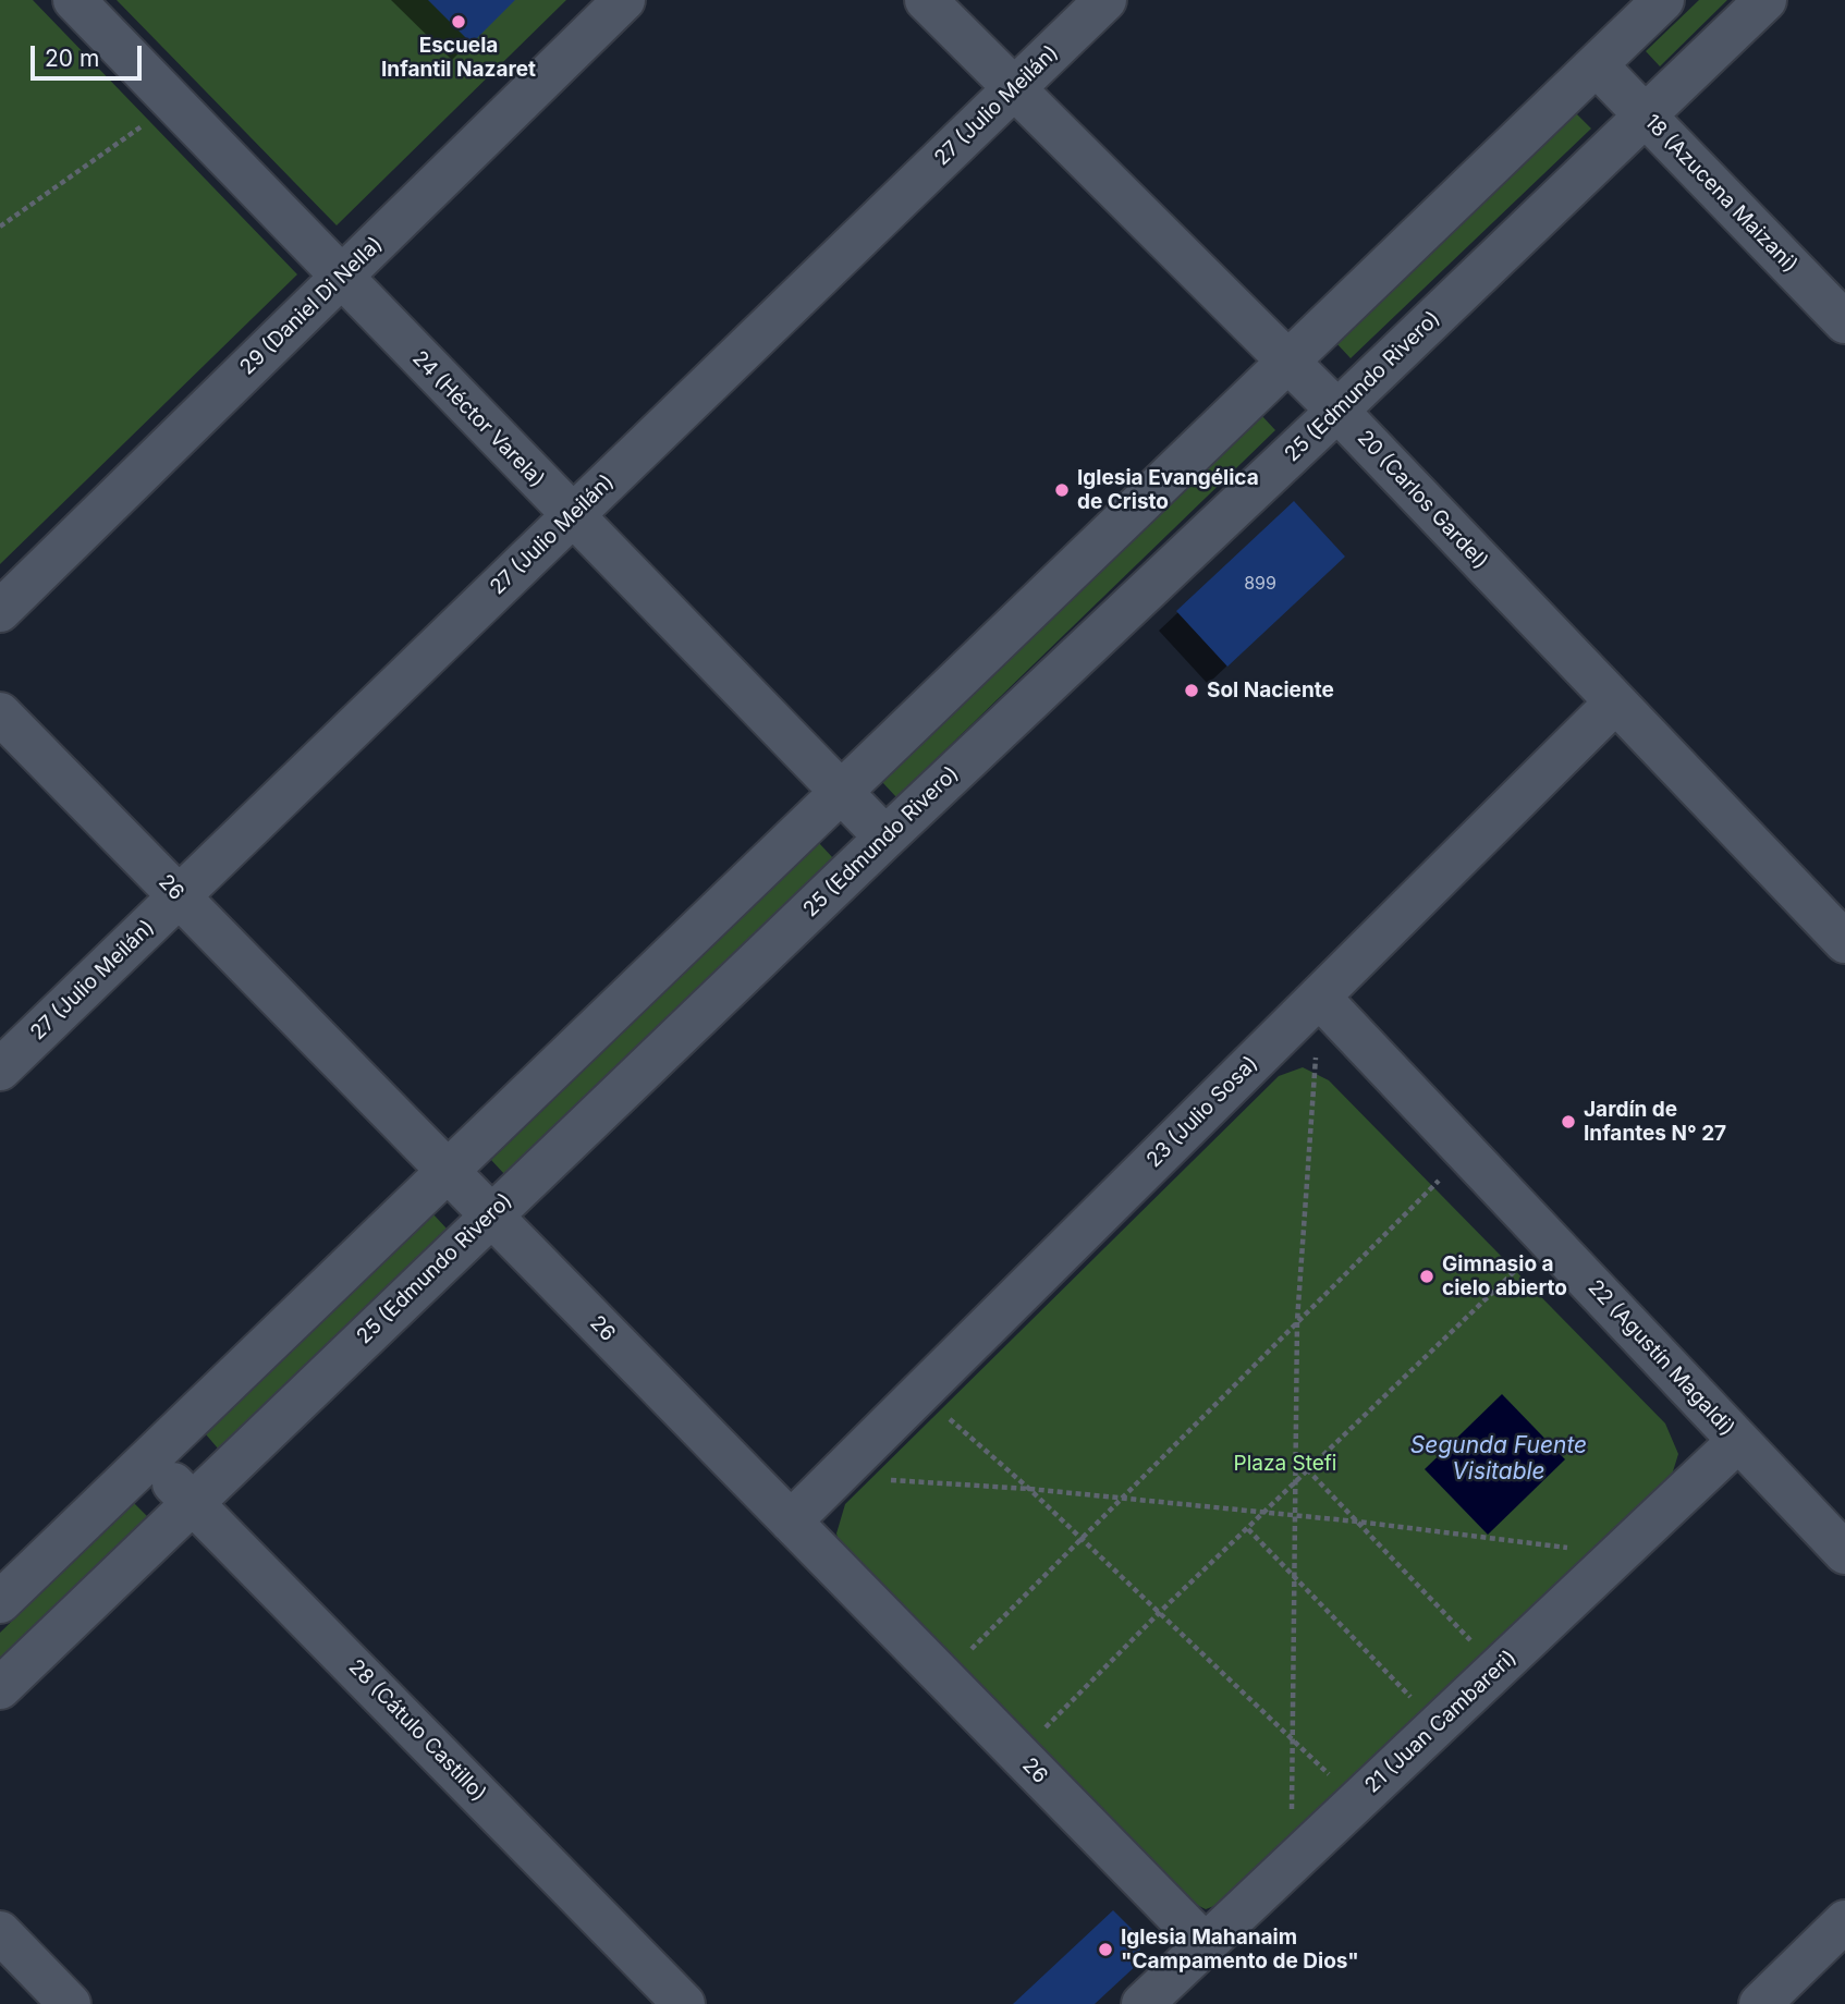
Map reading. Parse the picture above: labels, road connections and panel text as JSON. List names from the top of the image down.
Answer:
{
  "streets": {
    "street": [
      "27 (Julio Meilán)",
      "18 (Azucena Maizani)",
      "29 (Daniel Di Nella)",
      "25 (Edmundo Rivero)",
      "24 (Héctor Varela)",
      "20 (Carlos Gardel)",
      "26",
      "23 (Julio Sosa)",
      "22 (Agustín Magaldi)",
      "21 (Juan Cambareri)",
      "28 (Cátulo Castillo)"
    ]
  },
  "crossings": [
    ["27 (Julio Meilán)", "24 (Héctor Varela)"],
    ["27 (Julio Meilán)", "20 (Carlos Gardel)"],
    ["27 (Julio Meilán)", "26"],
    ["18 (Azucena Maizani)", "25 (Edmundo Rivero)"],
    ["29 (Daniel Di Nella)", "24 (Héctor Varela)"],
    ["25 (Edmundo Rivero)", "24 (Héctor Varela)"],
    ["25 (Edmundo Rivero)", "20 (Carlos Gardel)"],
    ["25 (Edmundo Rivero)", "26"],
    ["25 (Edmundo Rivero)", "28 (Cátulo Castillo)"],
    ["20 (Carlos Gardel)", "23 (Julio Sosa)"],
    ["26", "23 (Julio Sosa)"],
    ["26", "21 (Juan Cambareri)"],
    ["23 (Julio Sosa)", "22 (Agustín Magaldi)"],
    ["22 (Agustín Magaldi)", "21 (Juan Cambareri)"]
  ],
  "water": ["Segunda Fuente Visitable"],
  "parks": ["Plaza Stefi"],
  "places": [
    "Escuela Infantil Nazaret",
    "Iglesia Evangélica de Cristo",
    "Sol Naciente",
    "Jardín de Infantes N° 27",
    "Gimnasio a cielo abierto",
    "Iglesia Mahanaim \"Campamento de Dios\""
  ],
  "house_numbers": ["899"],
  "scale_bar": "20 m"
}
